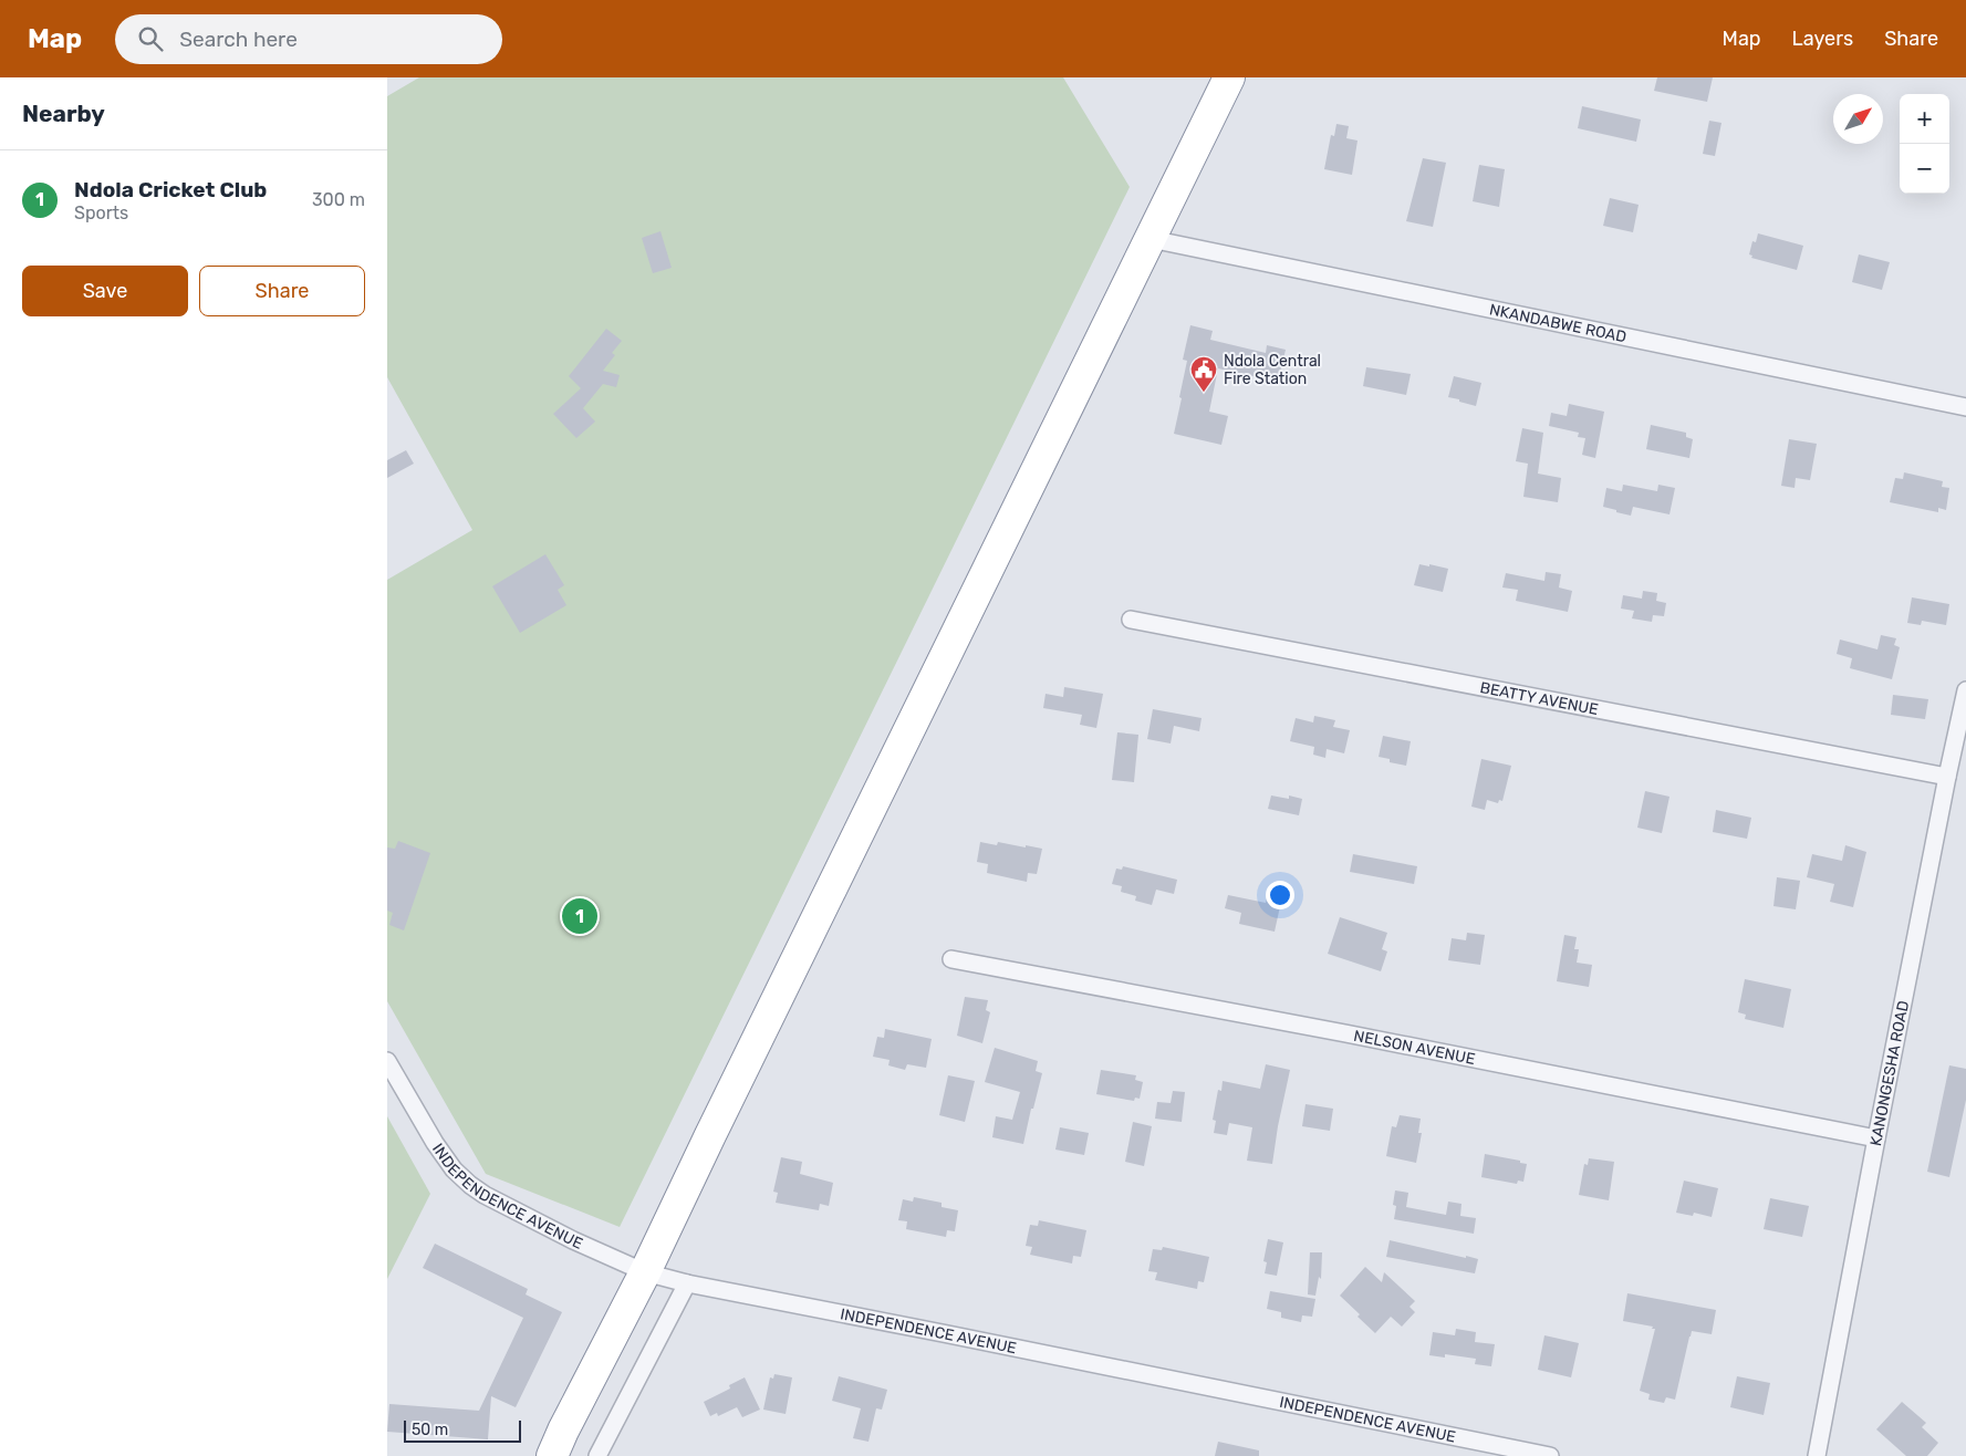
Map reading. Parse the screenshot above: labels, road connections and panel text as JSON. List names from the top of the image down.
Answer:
{
  "streets": {
    "street": [
      "NKANDABWE ROAD",
      "BEATTY AVENUE",
      "NELSON AVENUE",
      "KANONGESHA ROAD",
      "INDEPENDENCE AVENUE"
    ]
  },
  "crossings": [
    ["BEATTY AVENUE", "KANONGESHA ROAD"],
    ["NELSON AVENUE", "KANONGESHA ROAD"]
  ],
  "places": {
    "public building": ["Ndola Central Fire Station"]
  },
  "scale_bar": "50 m",
  "north": "top right",
  "page": {
    "header": "Map",
    "search": "Search here",
    "nav": ["Map", "Layers", "Share"],
    "heading": "Nearby",
    "map_buttons": ["+", "−"],
    "list": [
      {
        "mark": "1",
        "name": "Ndola Cricket Club",
        "note": "Sports",
        "value": "300 m"
      }
    ],
    "buttons": ["Save", "Share"],
    "pins": "1",
    "scale": "50 m"
  }
}
